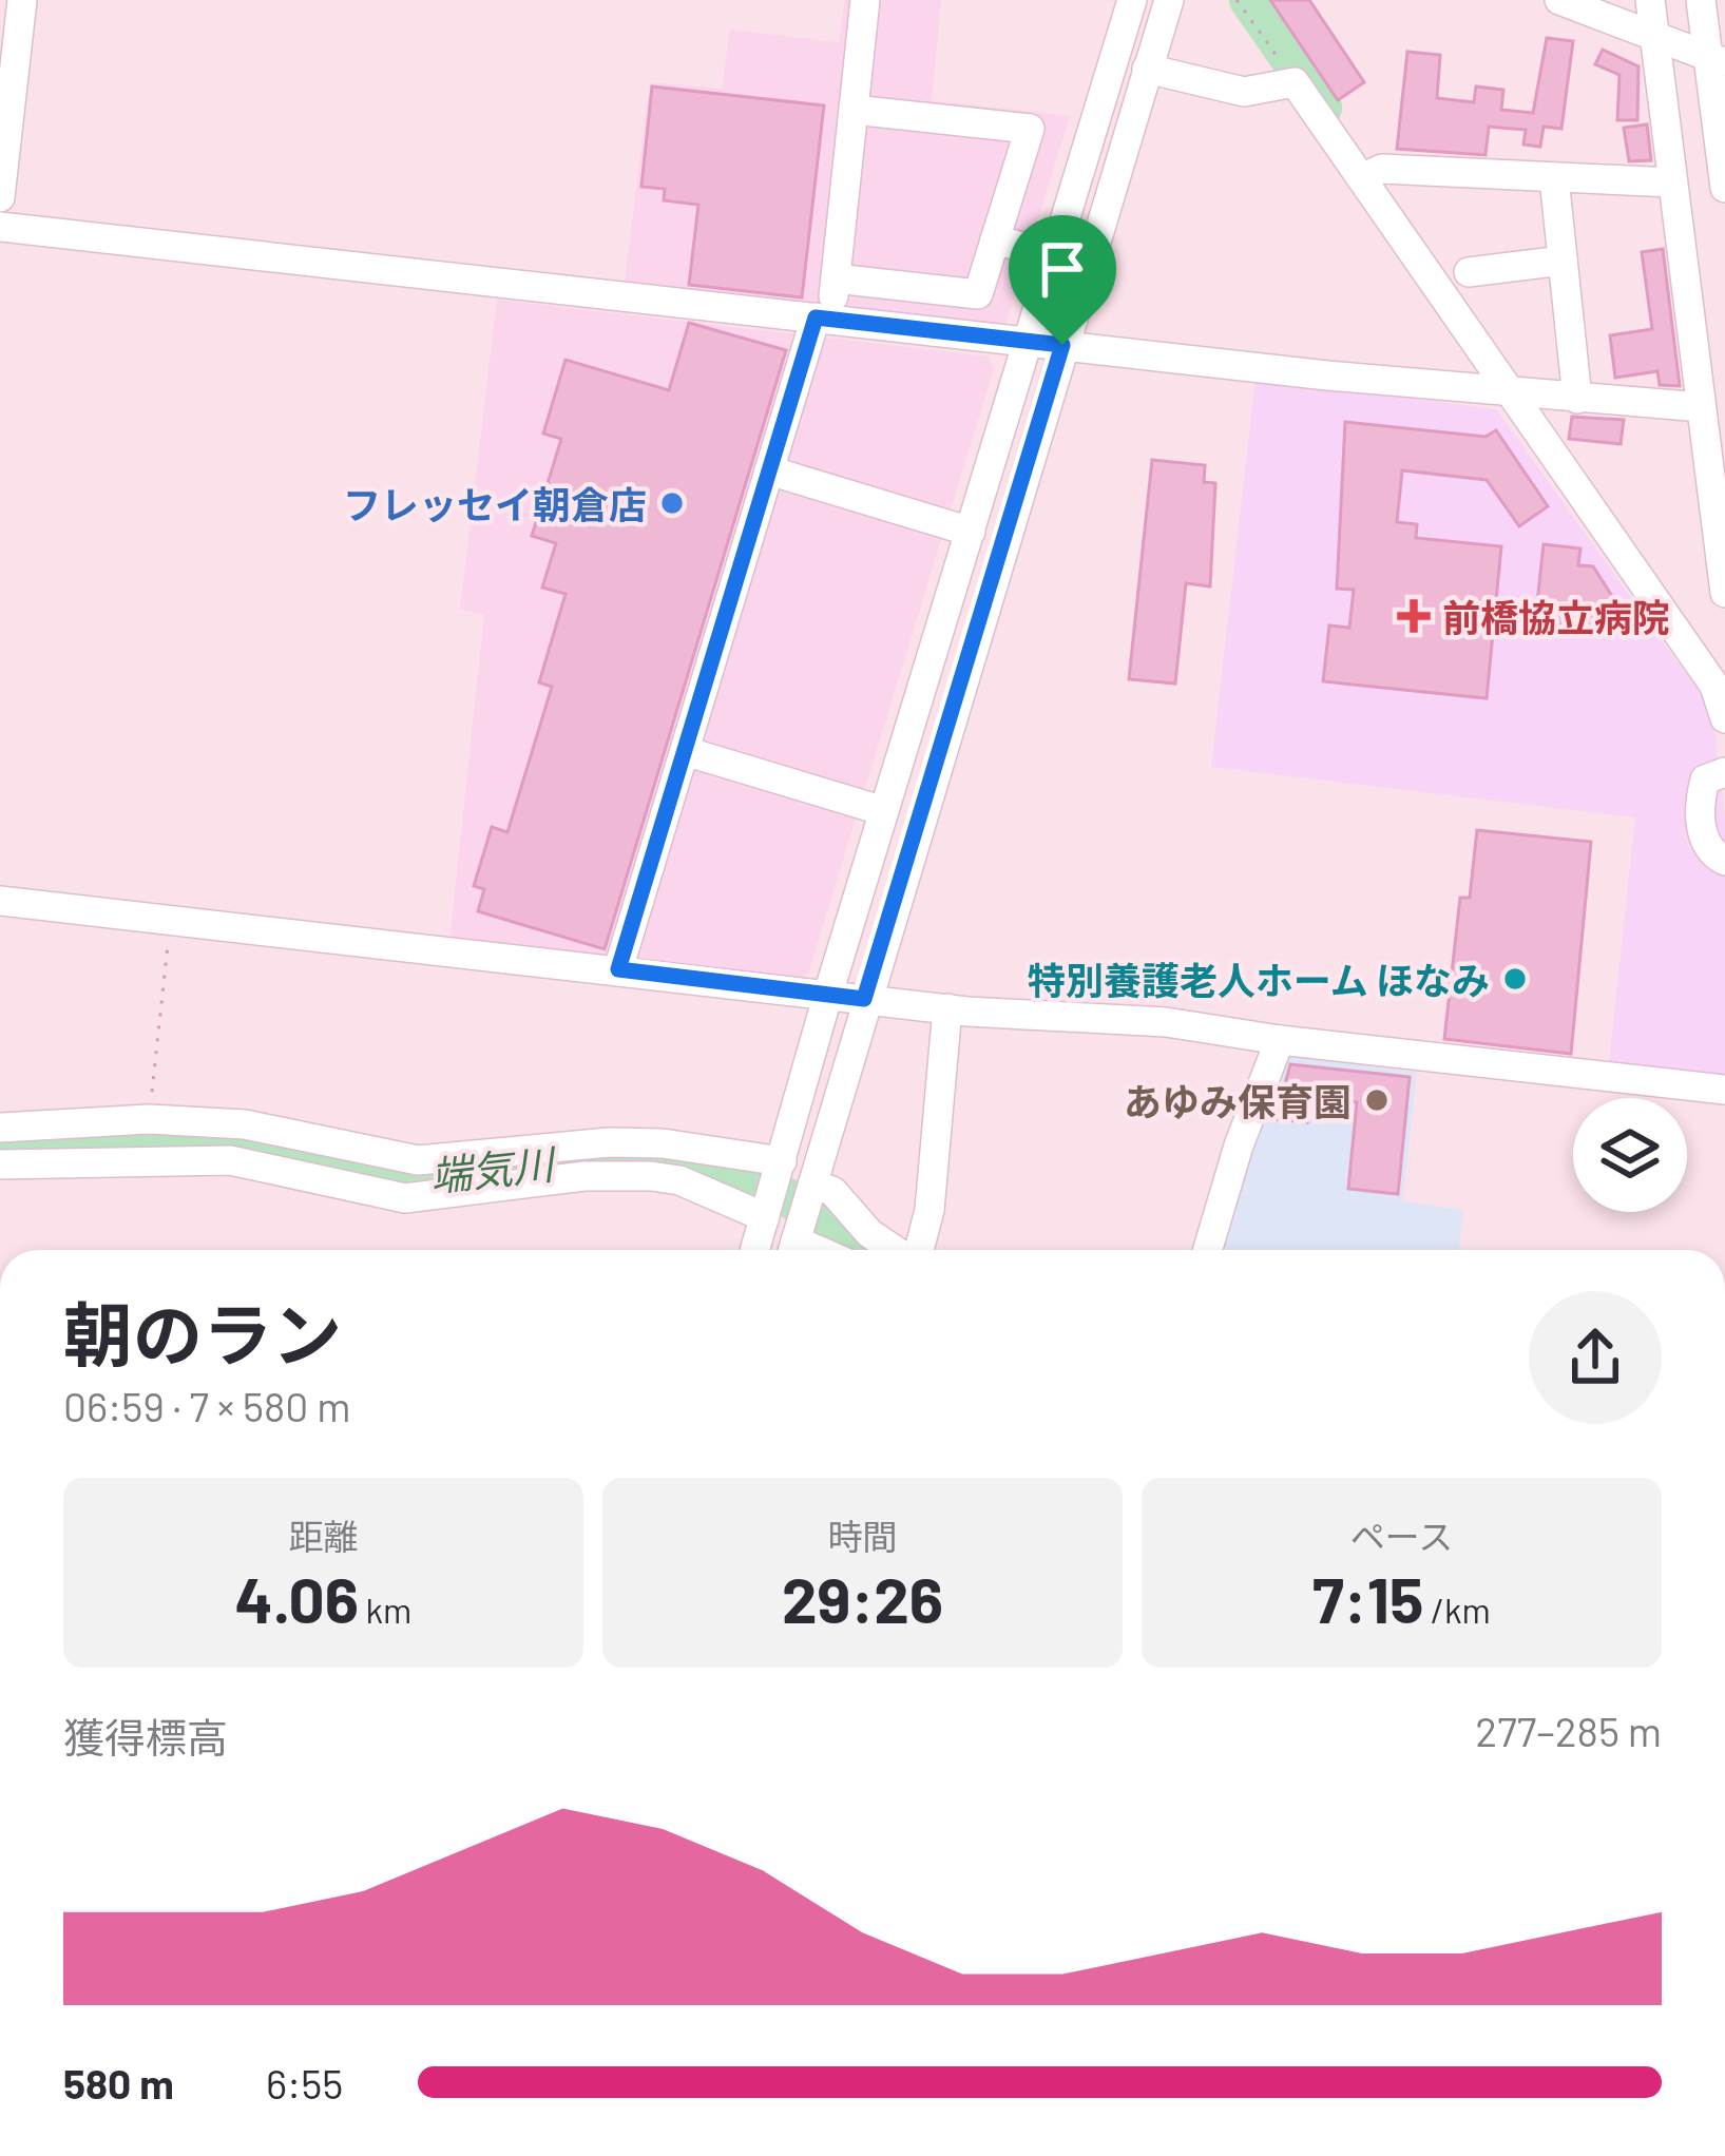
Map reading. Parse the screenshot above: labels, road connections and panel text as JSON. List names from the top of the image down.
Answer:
{
  "water": ["端気川"],
  "places": {
    "other": ["フレッセイ朝倉店", "特別養護老人ホーム ほなみ", "あゆみ保育園"],
    "health": ["前橋協立病院"]
  },
  "page": {
    "heading": ["朝のラン", "06:59 · 7 × 580 m"],
    "stats": [
      ["距離", "4.06 km"],
      ["時間", "29:26"],
      ["ペース", "7:15 /km"]
    ],
    "chart": ["獲得標高", "277–285 m"],
    "list": [
      {
        "name": "580 m",
        "note": "6:55"
      }
    ]
  }
}
